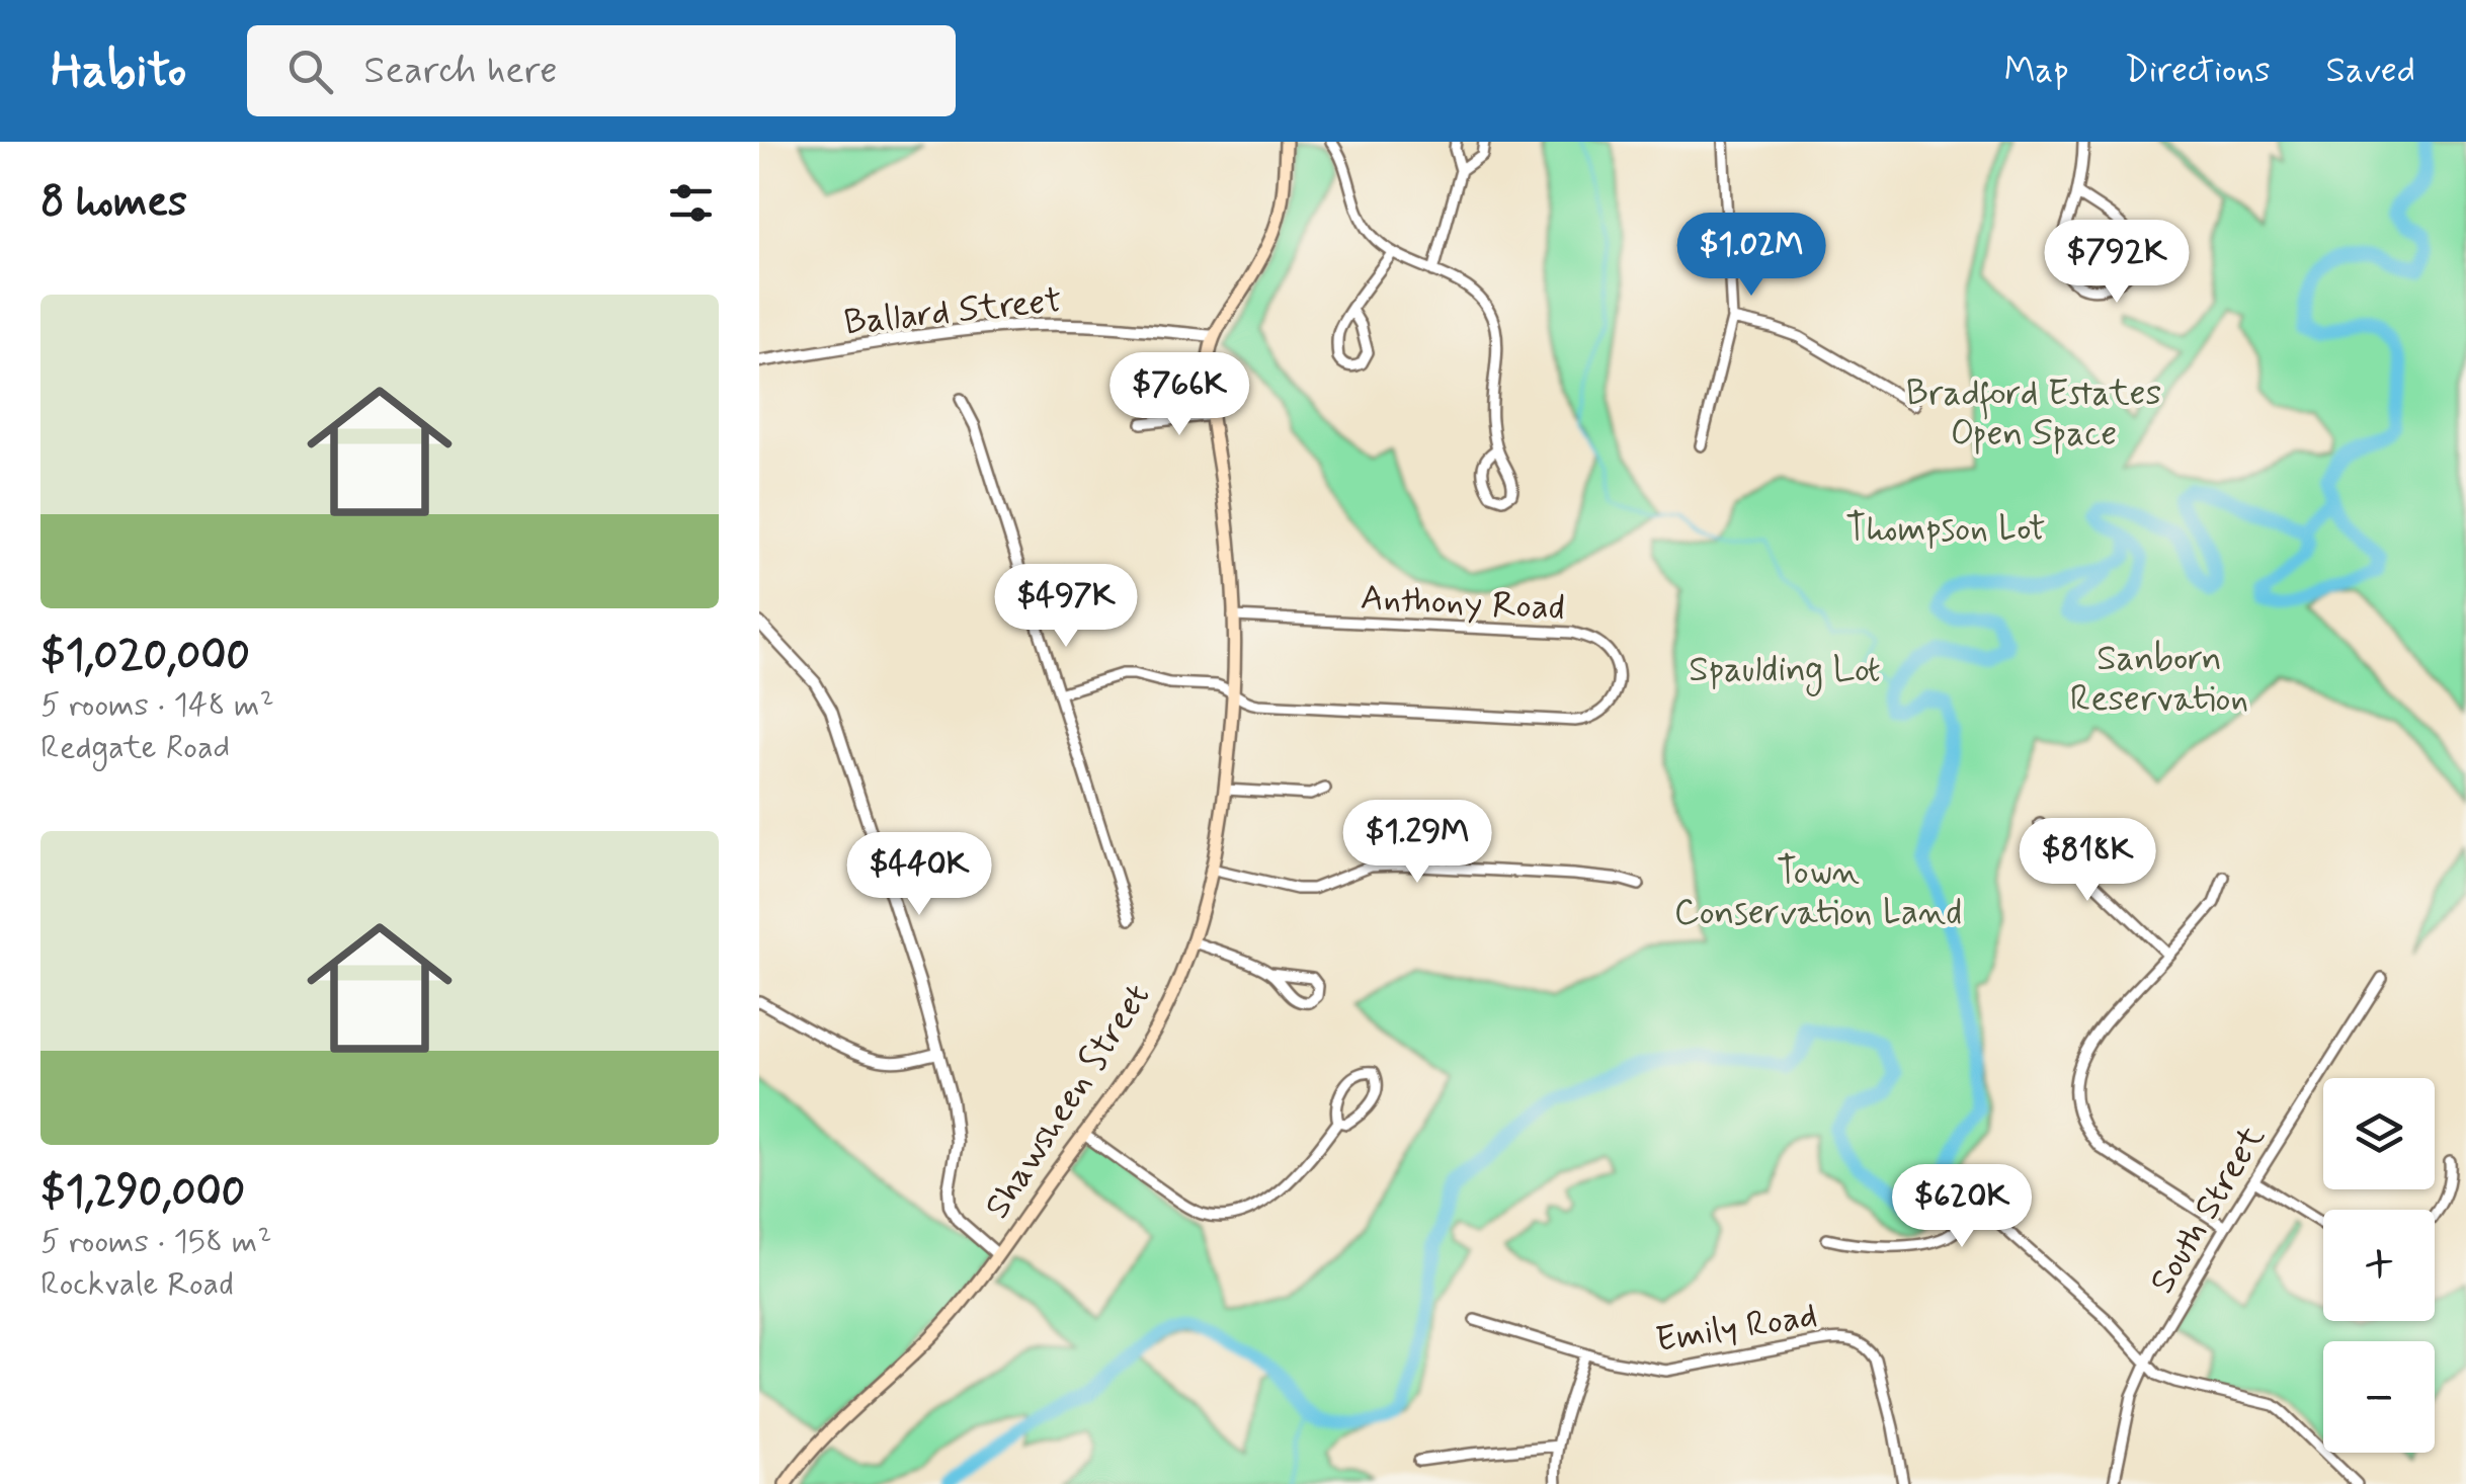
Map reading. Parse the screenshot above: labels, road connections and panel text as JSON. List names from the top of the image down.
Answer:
{
  "streets": {
    "main road": ["Shawsheen Street"],
    "street": [
      "Ballard Street",
      "Anthony Road",
      "South Street",
      "Emily Road"
    ]
  },
  "crossings": [
    ["Ballard Street", "Shawsheen Street"],
    ["Anthony Road", "Shawsheen Street"]
  ],
  "parks": [
    "Bradford Estates Open Space",
    "Thompson Lot",
    "Sanborn Reservation",
    "Spaulding Lot",
    "Town Conservation Land"
  ],
  "page": {
    "header": "Habito",
    "search": "Search here",
    "nav": ["Map", "Directions", "Saved"],
    "heading": "8 homes",
    "price": [
      "$1.02M",
      "$792K",
      "$766K",
      "$497K",
      "$1.29M",
      "$818K",
      "$440K",
      "$620K"
    ],
    "list": [
      {
        "name": "$1,020,000",
        "note": "5 rooms · 148 m² · Redgate Road"
      },
      {
        "name": "$1,290,000",
        "note": "5 rooms · 158 m² · Rockvale Road"
      }
    ],
    "map_buttons": ["+", "−"]
  }
}
